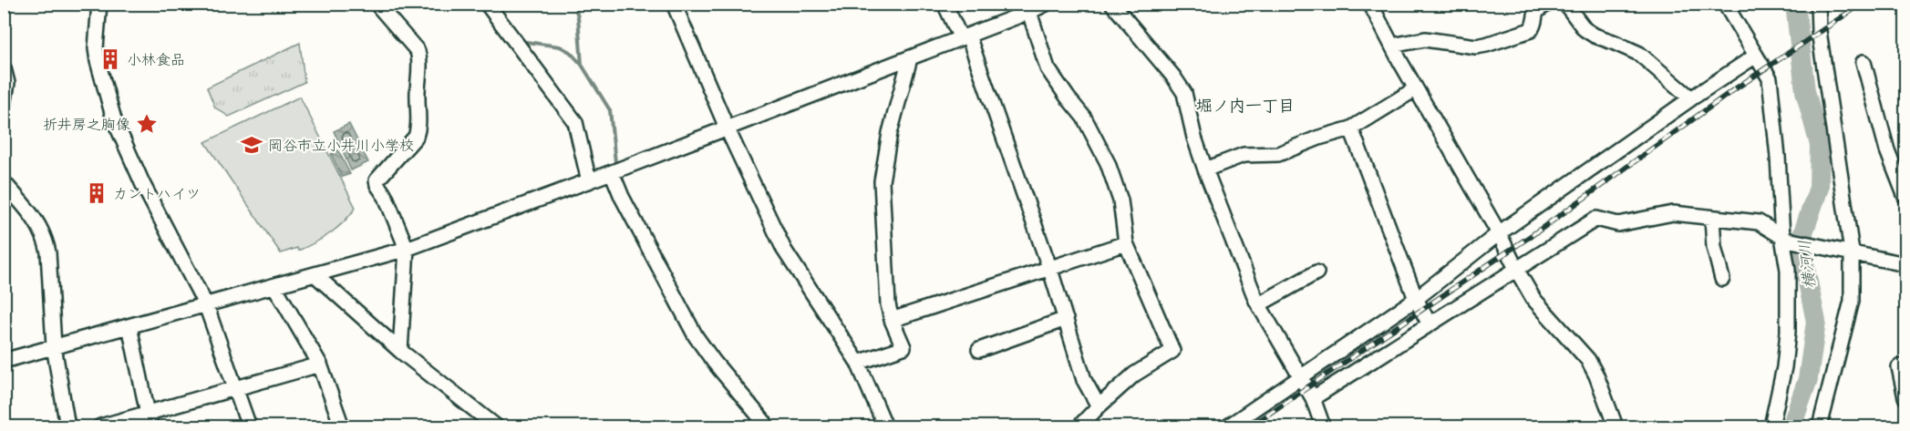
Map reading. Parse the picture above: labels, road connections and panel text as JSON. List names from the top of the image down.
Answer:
{
  "districts": ["堀ノ内一丁目"],
  "water": ["横河川"],
  "places": {
    "building": ["小林食品", "カントハイツ"],
    "place": ["折井房之胸像"],
    "school or university": ["岡谷市立小井川小学校"]
  }
}
